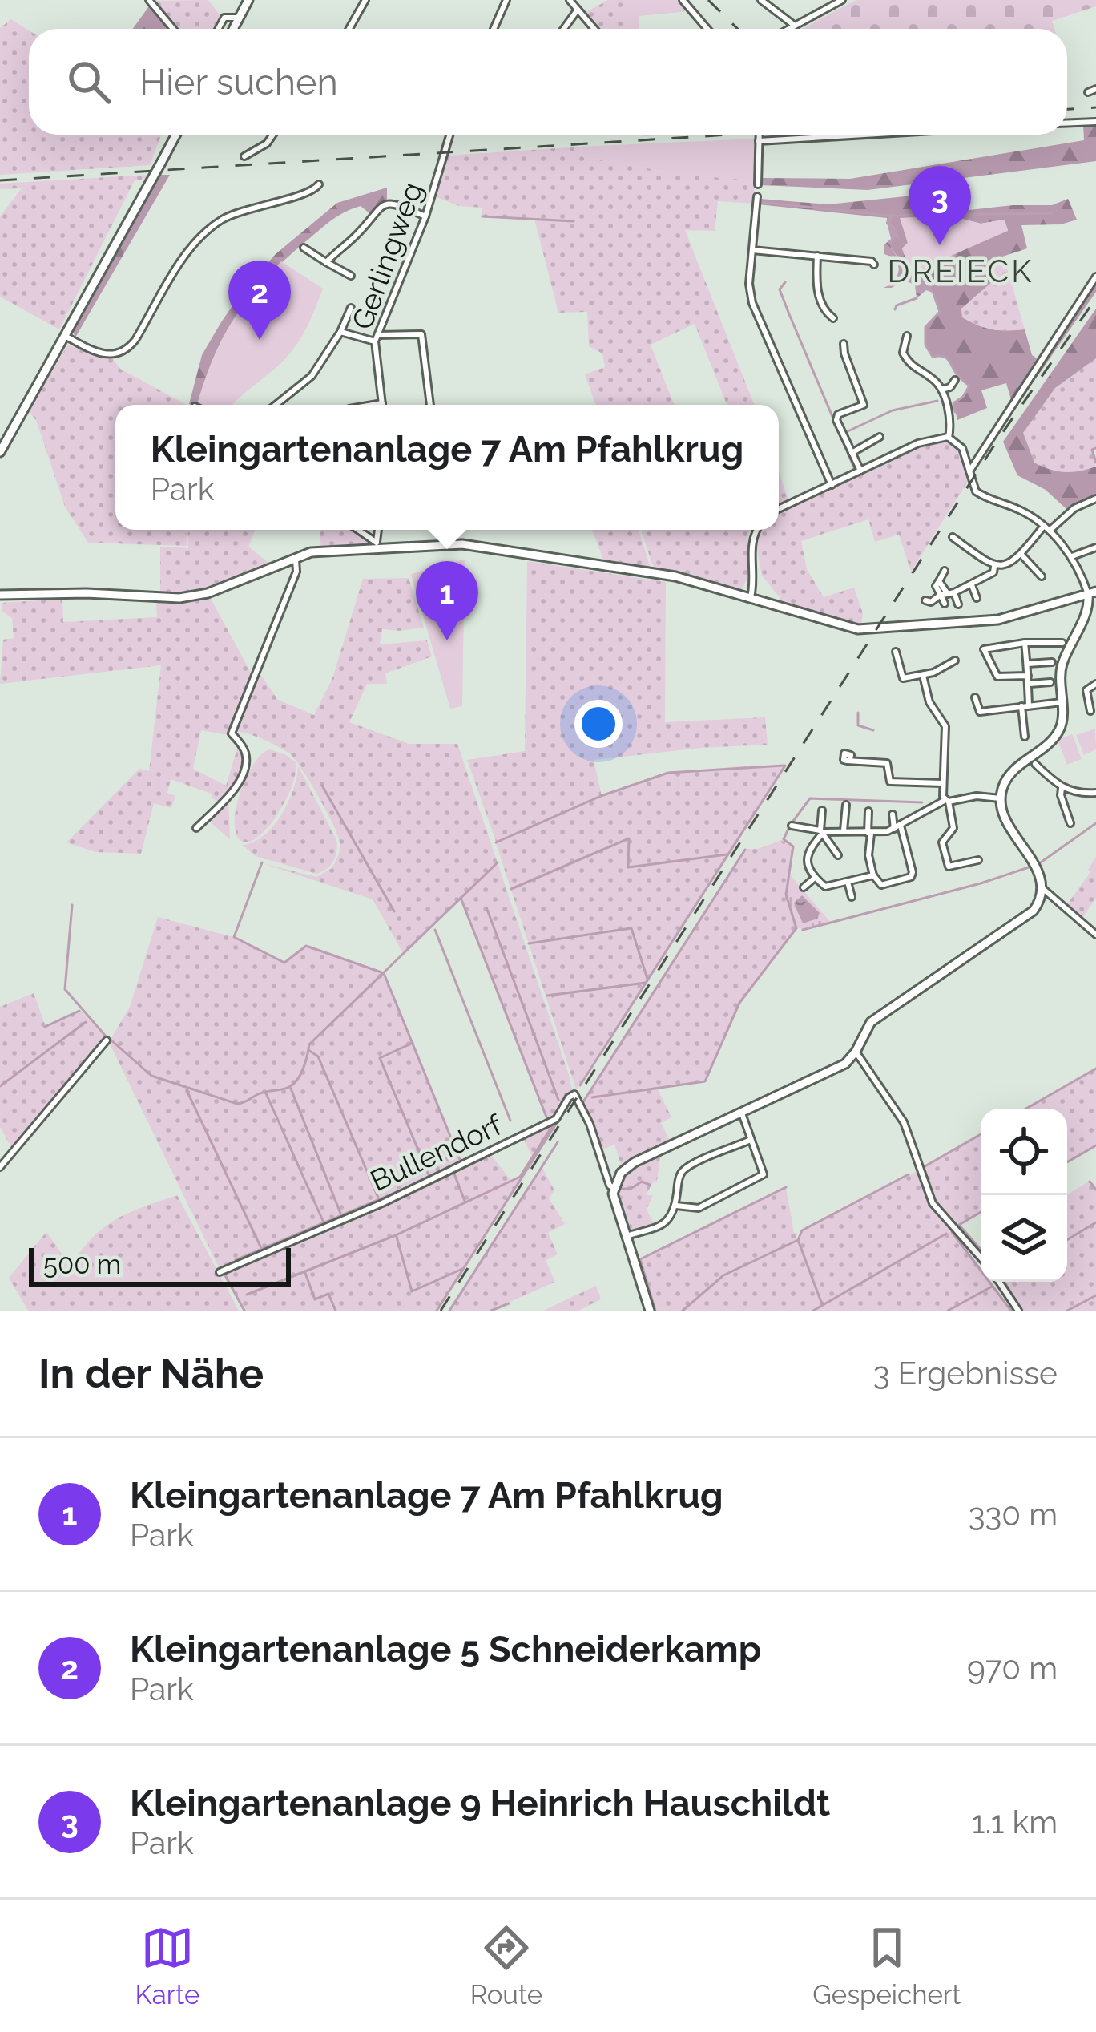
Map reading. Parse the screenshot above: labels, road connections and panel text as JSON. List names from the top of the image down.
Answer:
{
  "streets": {
    "main road": ["Bullendorf"],
    "street": ["Gerlingweg"]
  },
  "districts": ["DREIECK"],
  "scale_bar": "500 m",
  "page": {
    "search": "Hier suchen",
    "pins": ["3", "2", "1"],
    "popup": ["Kleingartenanlage 7 Am Pfahlkrug", "Park"],
    "scale": "500 m",
    "heading": ["In der Nähe", "3 Ergebnisse"],
    "list": [
      {
        "mark": "1",
        "name": "Kleingartenanlage 7 Am Pfahlkrug",
        "note": "Park",
        "value": "330 m"
      },
      {
        "mark": "2",
        "name": "Kleingartenanlage 5 Schneiderkamp",
        "note": "Park",
        "value": "970 m"
      },
      {
        "mark": "3",
        "name": "Kleingartenanlage 9 Heinrich Hauschildt",
        "note": "Park",
        "value": "1.1 km"
      }
    ],
    "nav": ["Karte", "Route", "Gespeichert"]
  }
}
